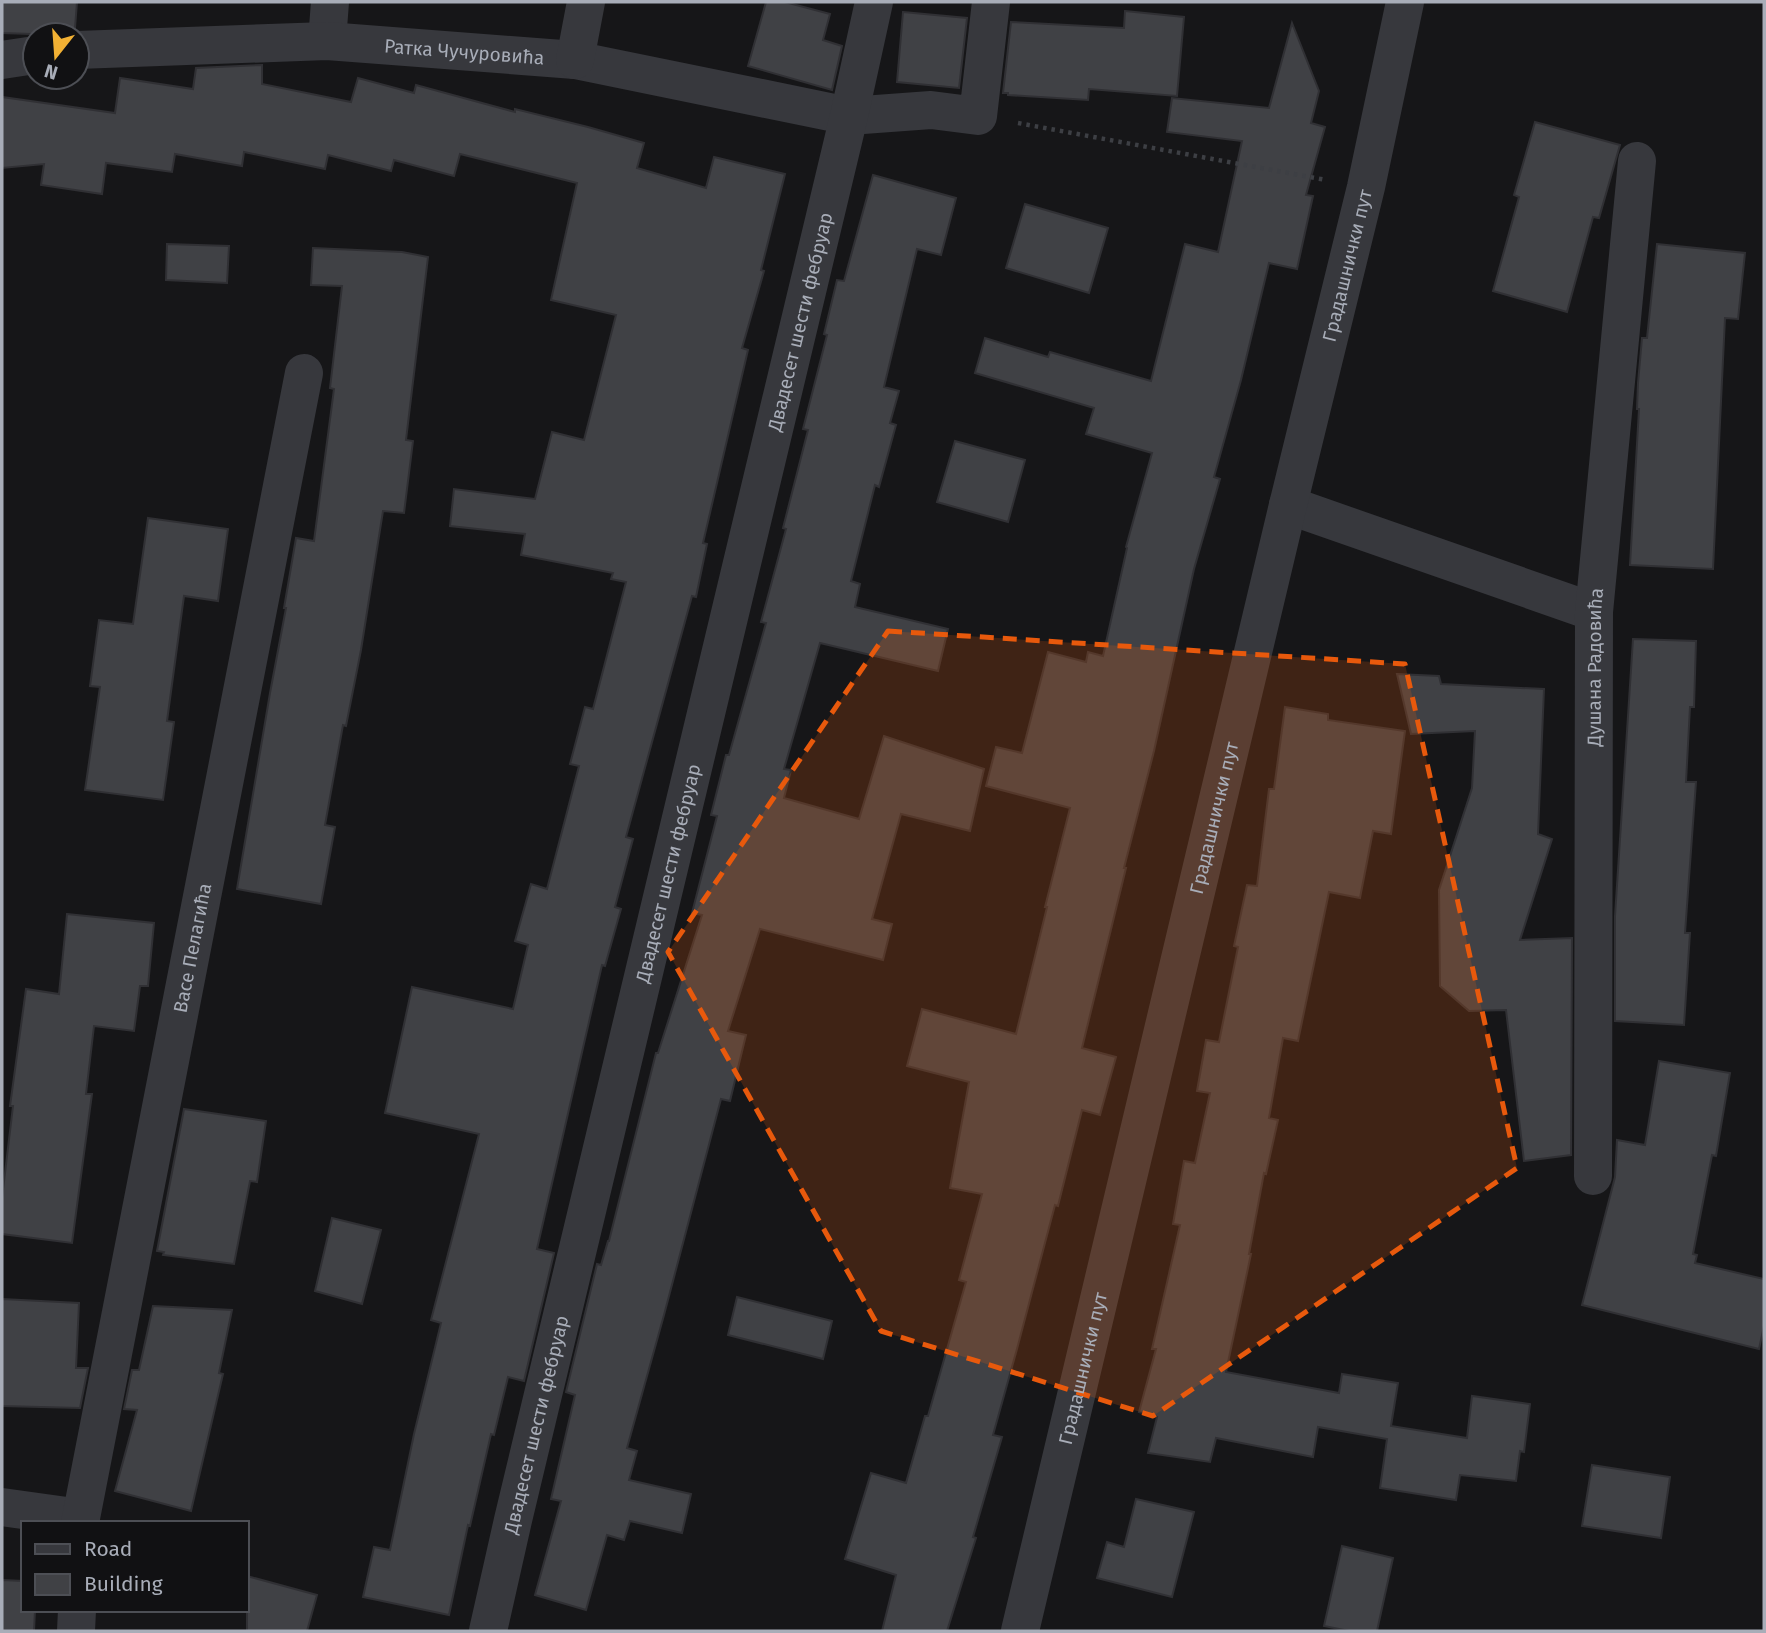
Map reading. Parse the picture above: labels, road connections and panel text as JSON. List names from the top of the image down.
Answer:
{
  "streets": {
    "street": [
      "Ратка Чучуровића",
      "Градашнички пут",
      "Двадесет шести фебруар",
      "Душана Радовића",
      "Васе Пелагића"
    ]
  },
  "crossings": [
    ["Ратка Чучуровића", "Двадесет шести фебруар"]
  ],
  "legend": ["Road", "Building"],
  "north": "bottom"
}
